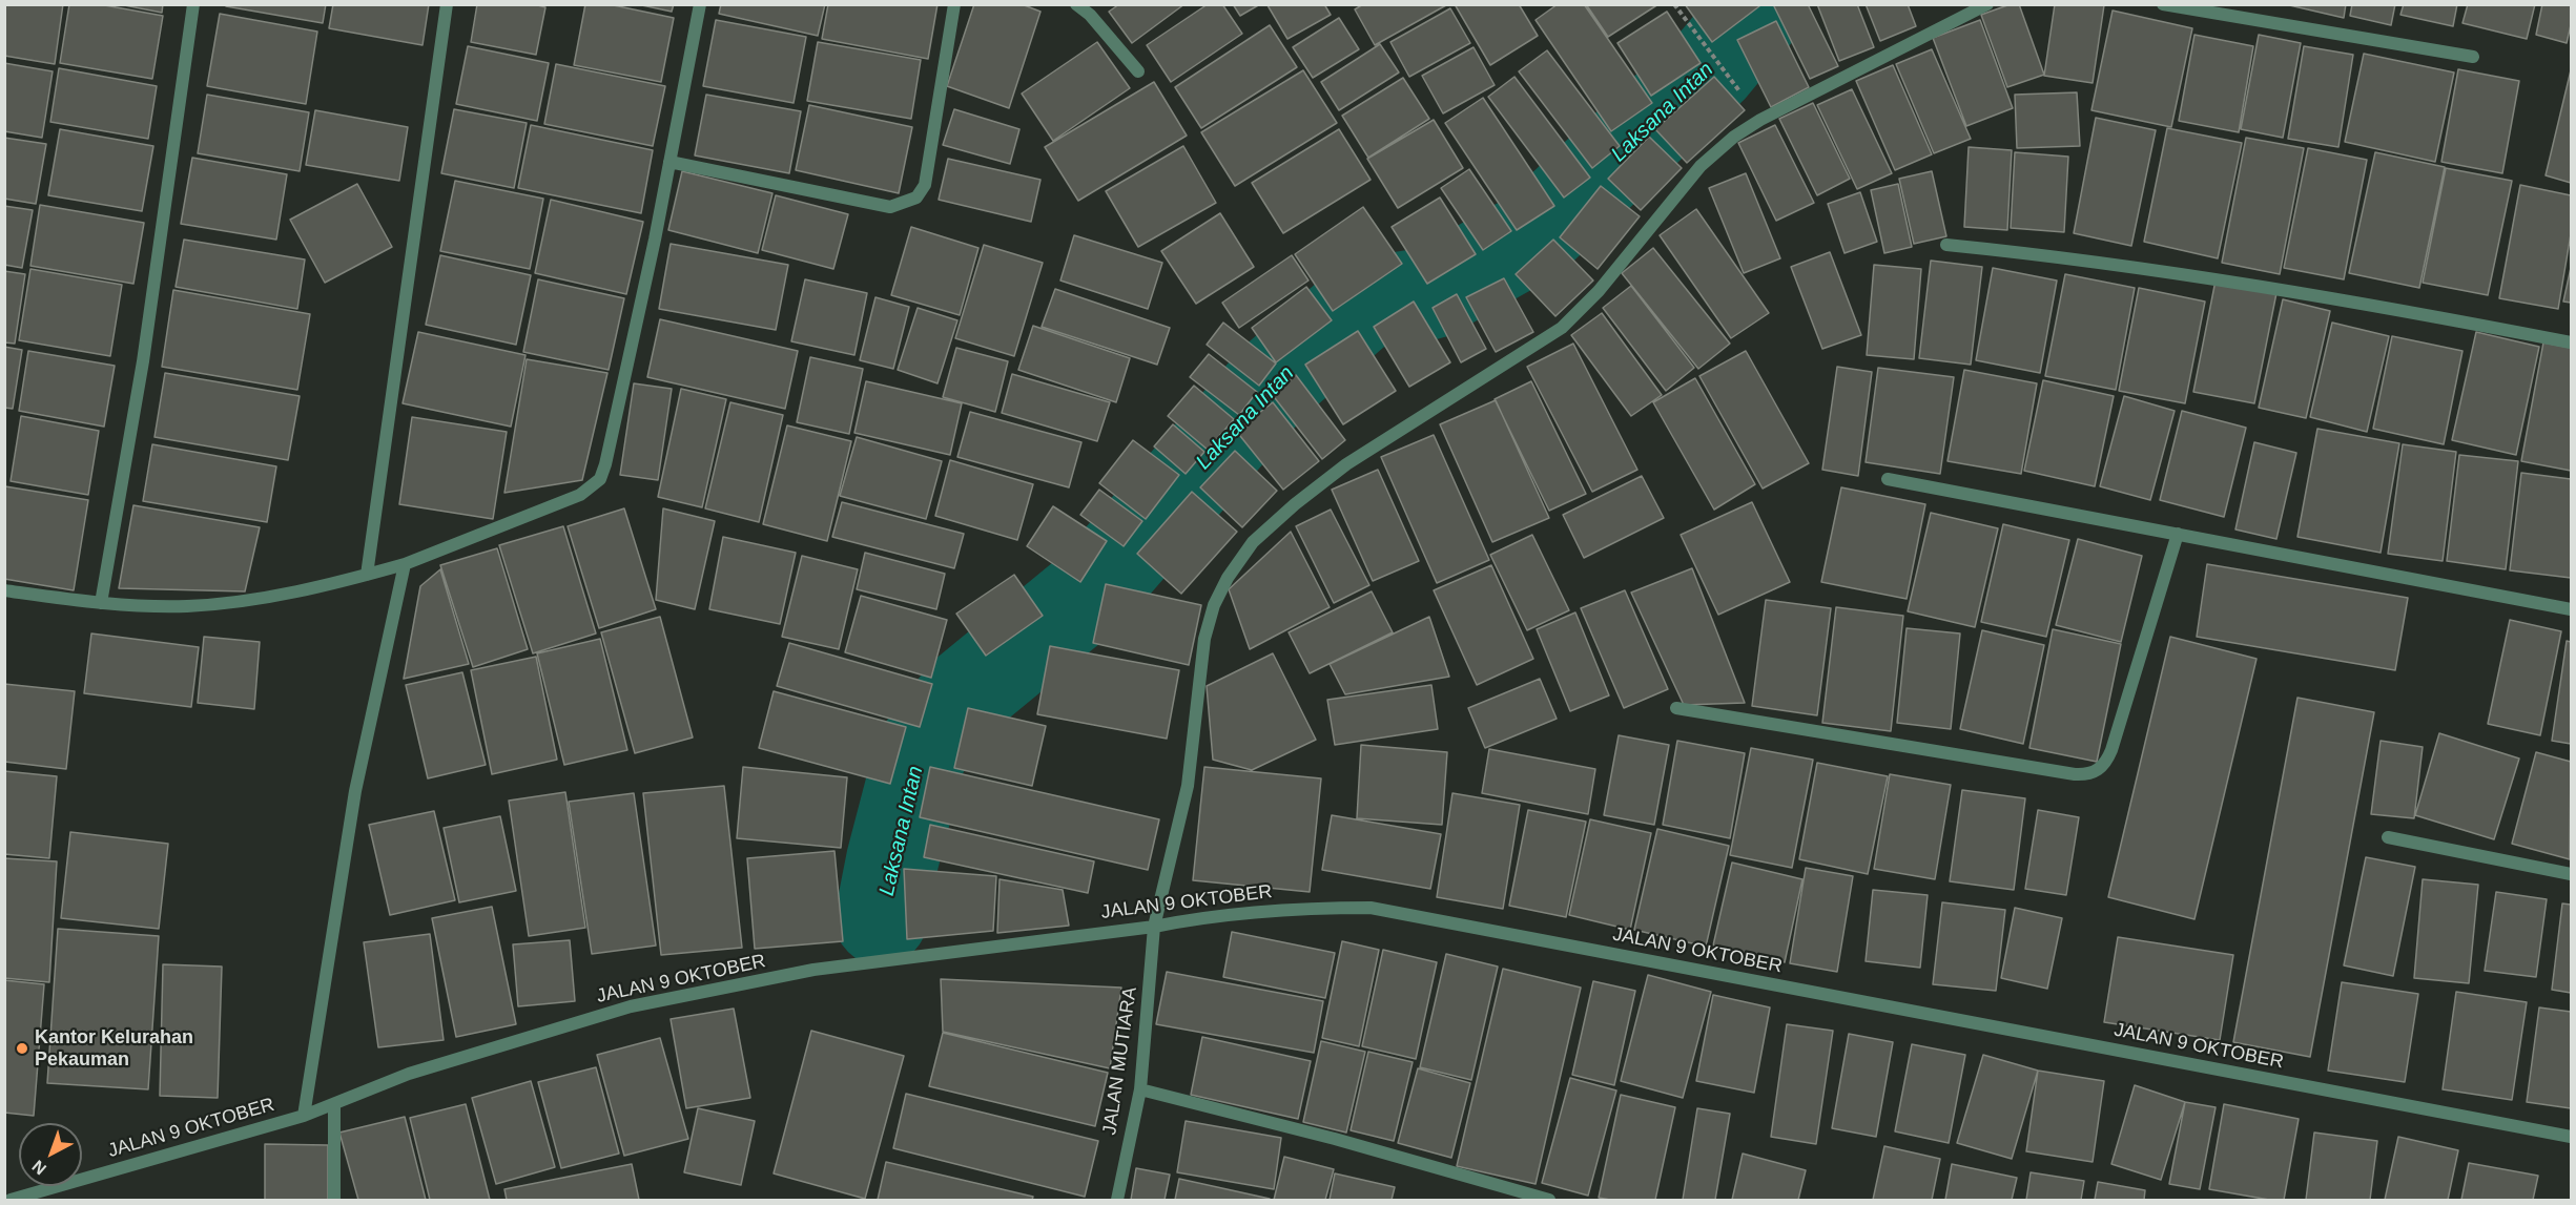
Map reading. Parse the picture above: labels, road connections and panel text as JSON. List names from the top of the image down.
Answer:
{
  "streets": {
    "street": ["JALAN 9 OKTOBER", "JALAN MUTIARA"]
  },
  "crossings": [
    ["JALAN 9 OKTOBER", "JALAN MUTIARA"]
  ],
  "water": ["Laksana Intan"],
  "places": ["Kantor Kelurahan Pekauman"],
  "north": "bottom left"
}
